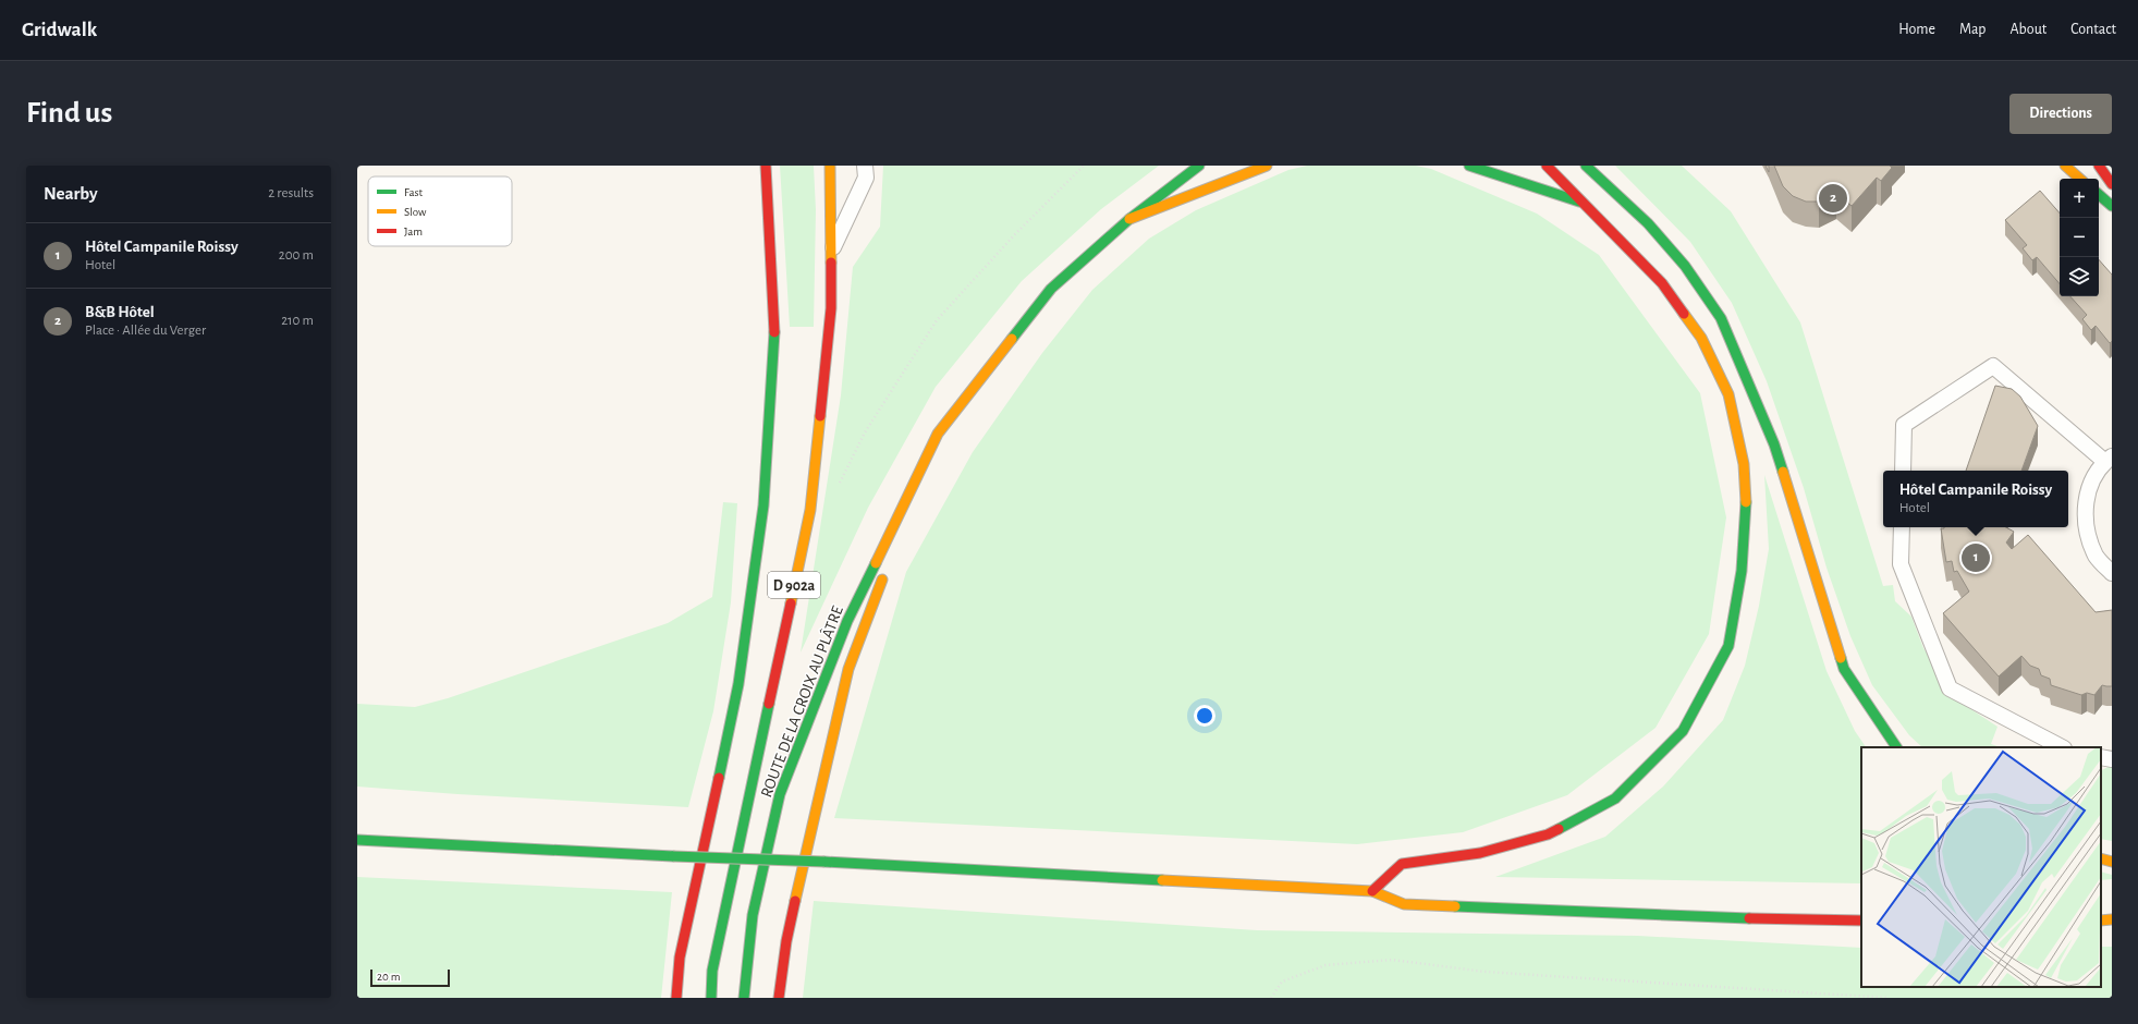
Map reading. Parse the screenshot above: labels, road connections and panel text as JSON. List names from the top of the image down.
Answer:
{
  "streets": {
    "main road": ["D 902a", "ROUTE DE LA CROIX AU PLÂTRE"]
  },
  "legend": ["Fast", "Slow", "Jam"],
  "scale_bar": "20 m",
  "page": {
    "header": "Gridwalk",
    "nav": [
      "Home",
      "Map",
      "About",
      "Contact"
    ],
    "buttons": "Directions",
    "title": "Find us",
    "heading": ["Nearby", "2 results"],
    "map_buttons": ["+", "−"],
    "pins": ["2", "1"],
    "list": [
      {
        "mark": "1",
        "name": "Hôtel Campanile Roissy",
        "note": "Hotel",
        "value": "200 m"
      },
      {
        "mark": "2",
        "name": "B&B Hôtel",
        "note": "Place · Allée du Verger",
        "value": "210 m"
      }
    ],
    "popup": ["Hôtel Campanile Roissy", "Hotel"],
    "scale": "20 m"
  }
}
